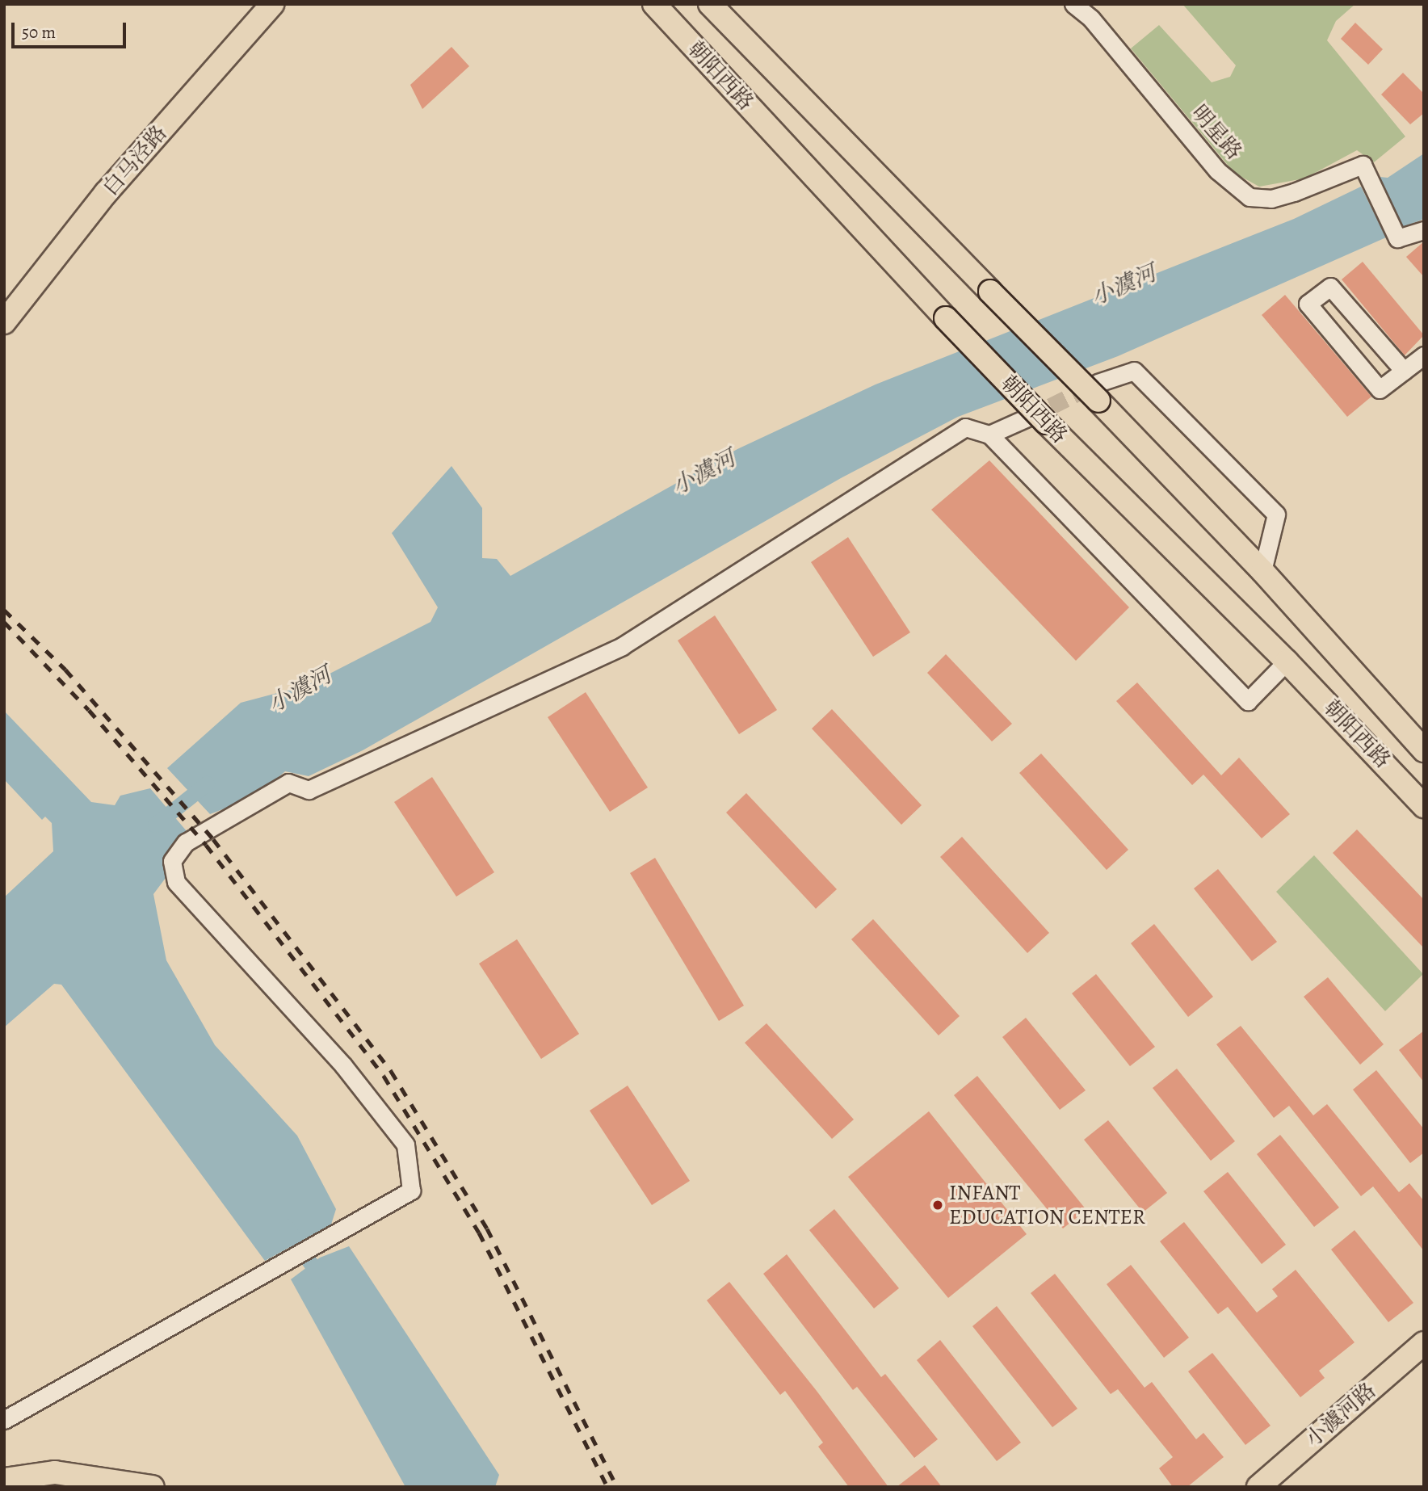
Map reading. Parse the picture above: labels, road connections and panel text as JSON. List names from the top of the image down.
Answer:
{
  "streets": {
    "main road": ["朝阳西路", "白马泾路", "小澞河路"],
    "street": ["明星路"]
  },
  "water": ["小澞河"],
  "places": ["INFANT EDUCATION CENTER"],
  "scale_bar": "50 m"
}
